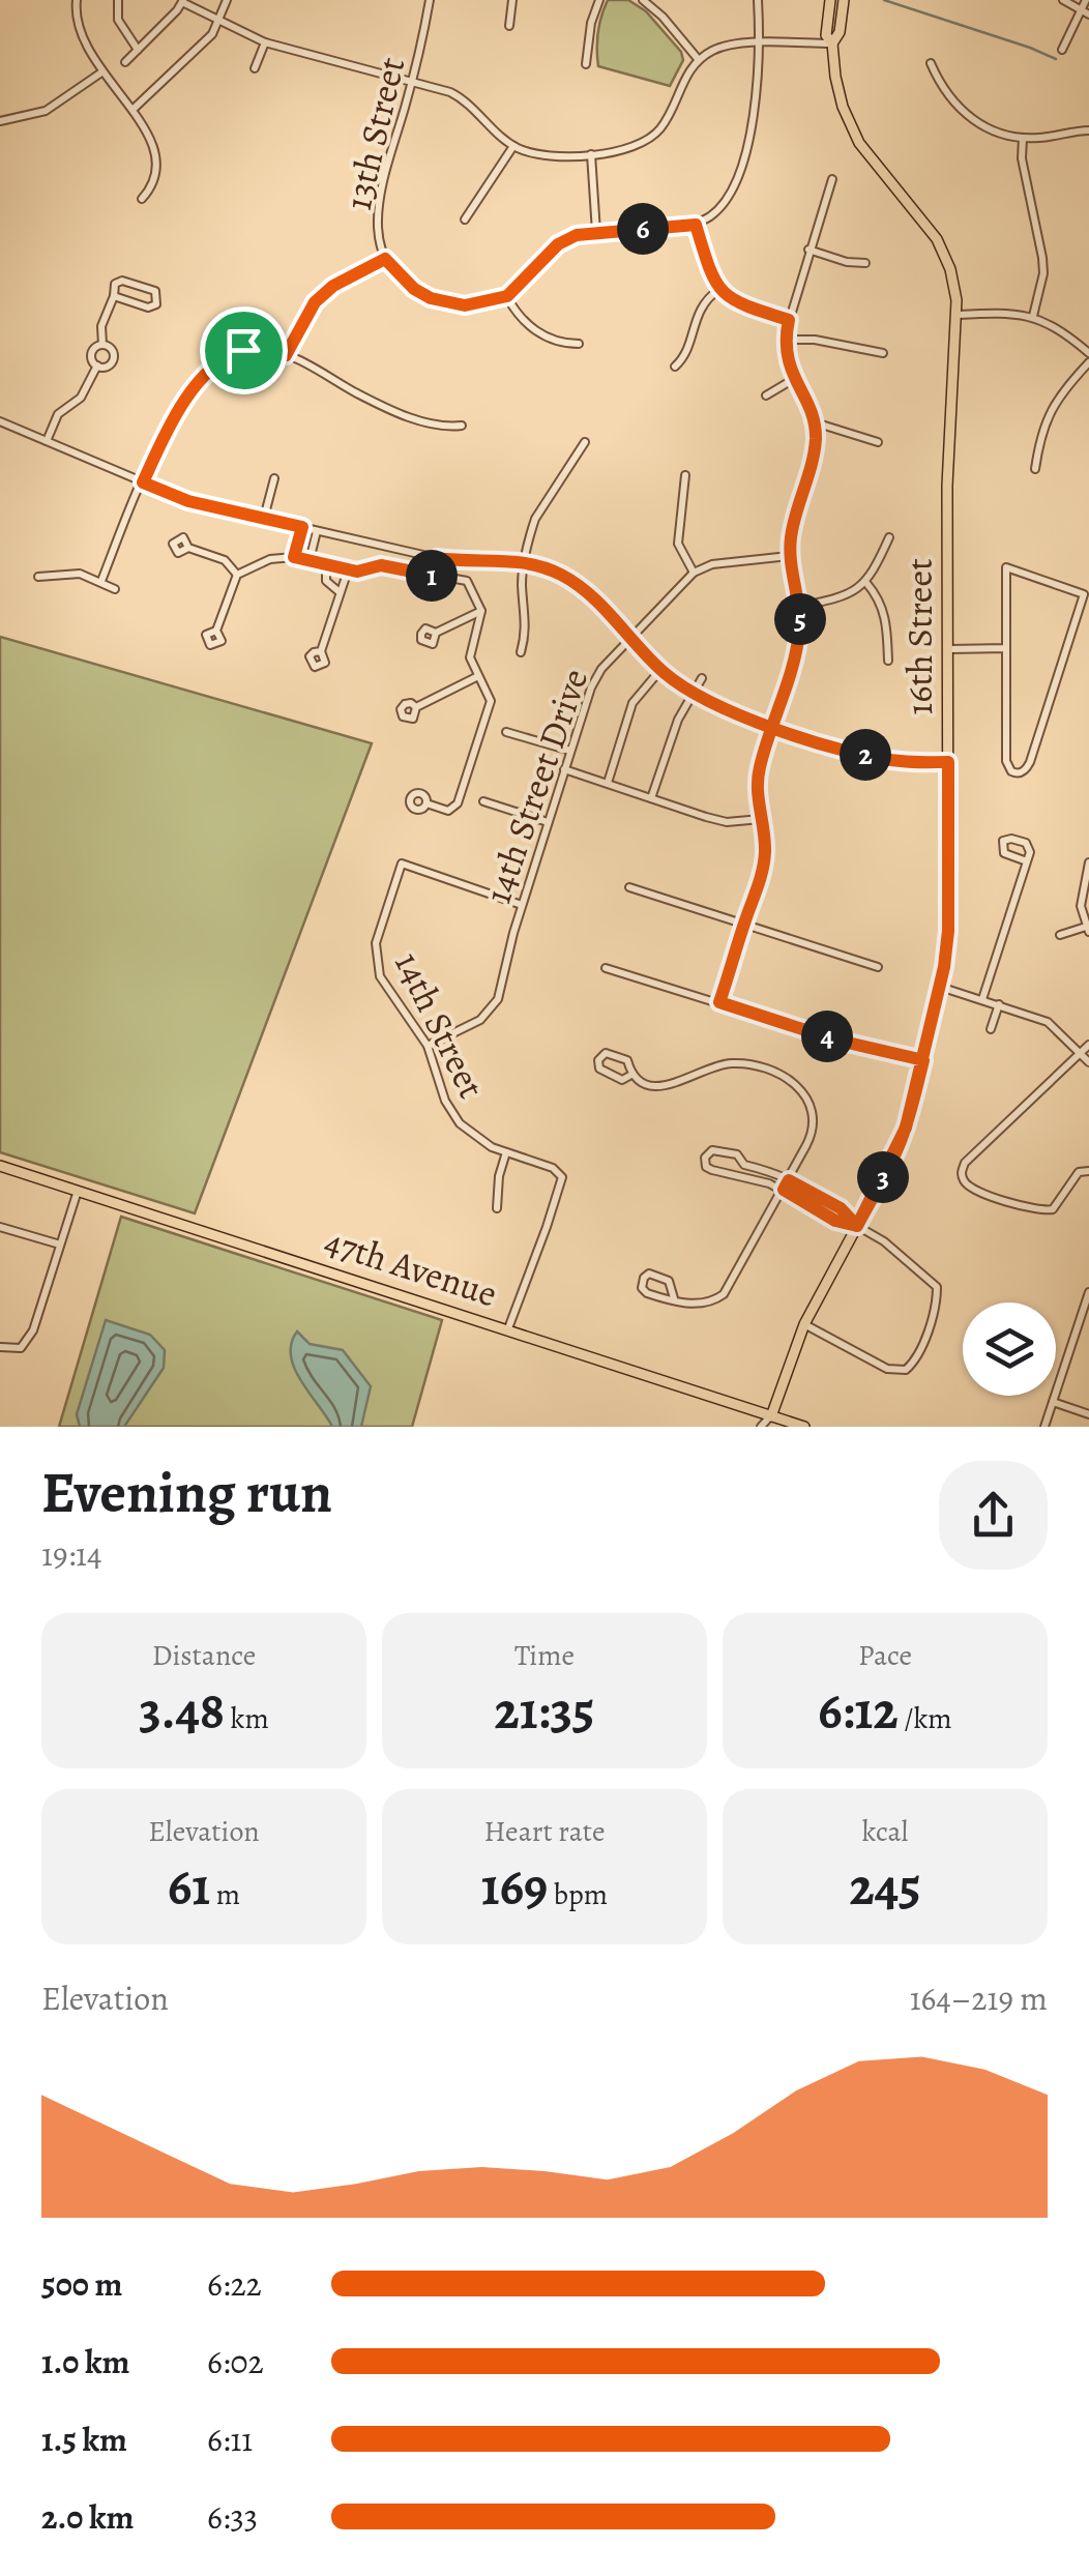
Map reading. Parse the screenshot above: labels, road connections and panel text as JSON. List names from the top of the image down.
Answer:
{
  "streets": {
    "main road": ["16th Street", "47th Avenue"],
    "street": ["13th Street", "14th Street Drive", "14th Street"]
  },
  "crossings": [
    ["16th Street", "47th Avenue"],
    ["14th Street Drive", "14th Street"],
    ["14th Street", "47th Avenue"]
  ],
  "page": {
    "pins": [
      "6",
      "1",
      "5",
      "2",
      "4",
      "3"
    ],
    "heading": ["Evening run", "19:14"],
    "stats": [
      ["Distance", "3.48 km"],
      ["Time", "21:35"],
      ["Pace", "6:12 /km"],
      ["Elevation", "61 m"],
      ["Heart rate", "169 bpm"],
      ["kcal", "245"]
    ],
    "chart": ["Elevation", "164–219 m"],
    "list": [
      {
        "name": "500 m",
        "note": "6:22"
      },
      {
        "name": "1.0 km",
        "note": "6:02"
      },
      {
        "name": "1.5 km",
        "note": "6:11"
      },
      {
        "name": "2.0 km",
        "note": "6:33"
      }
    ]
  }
}
